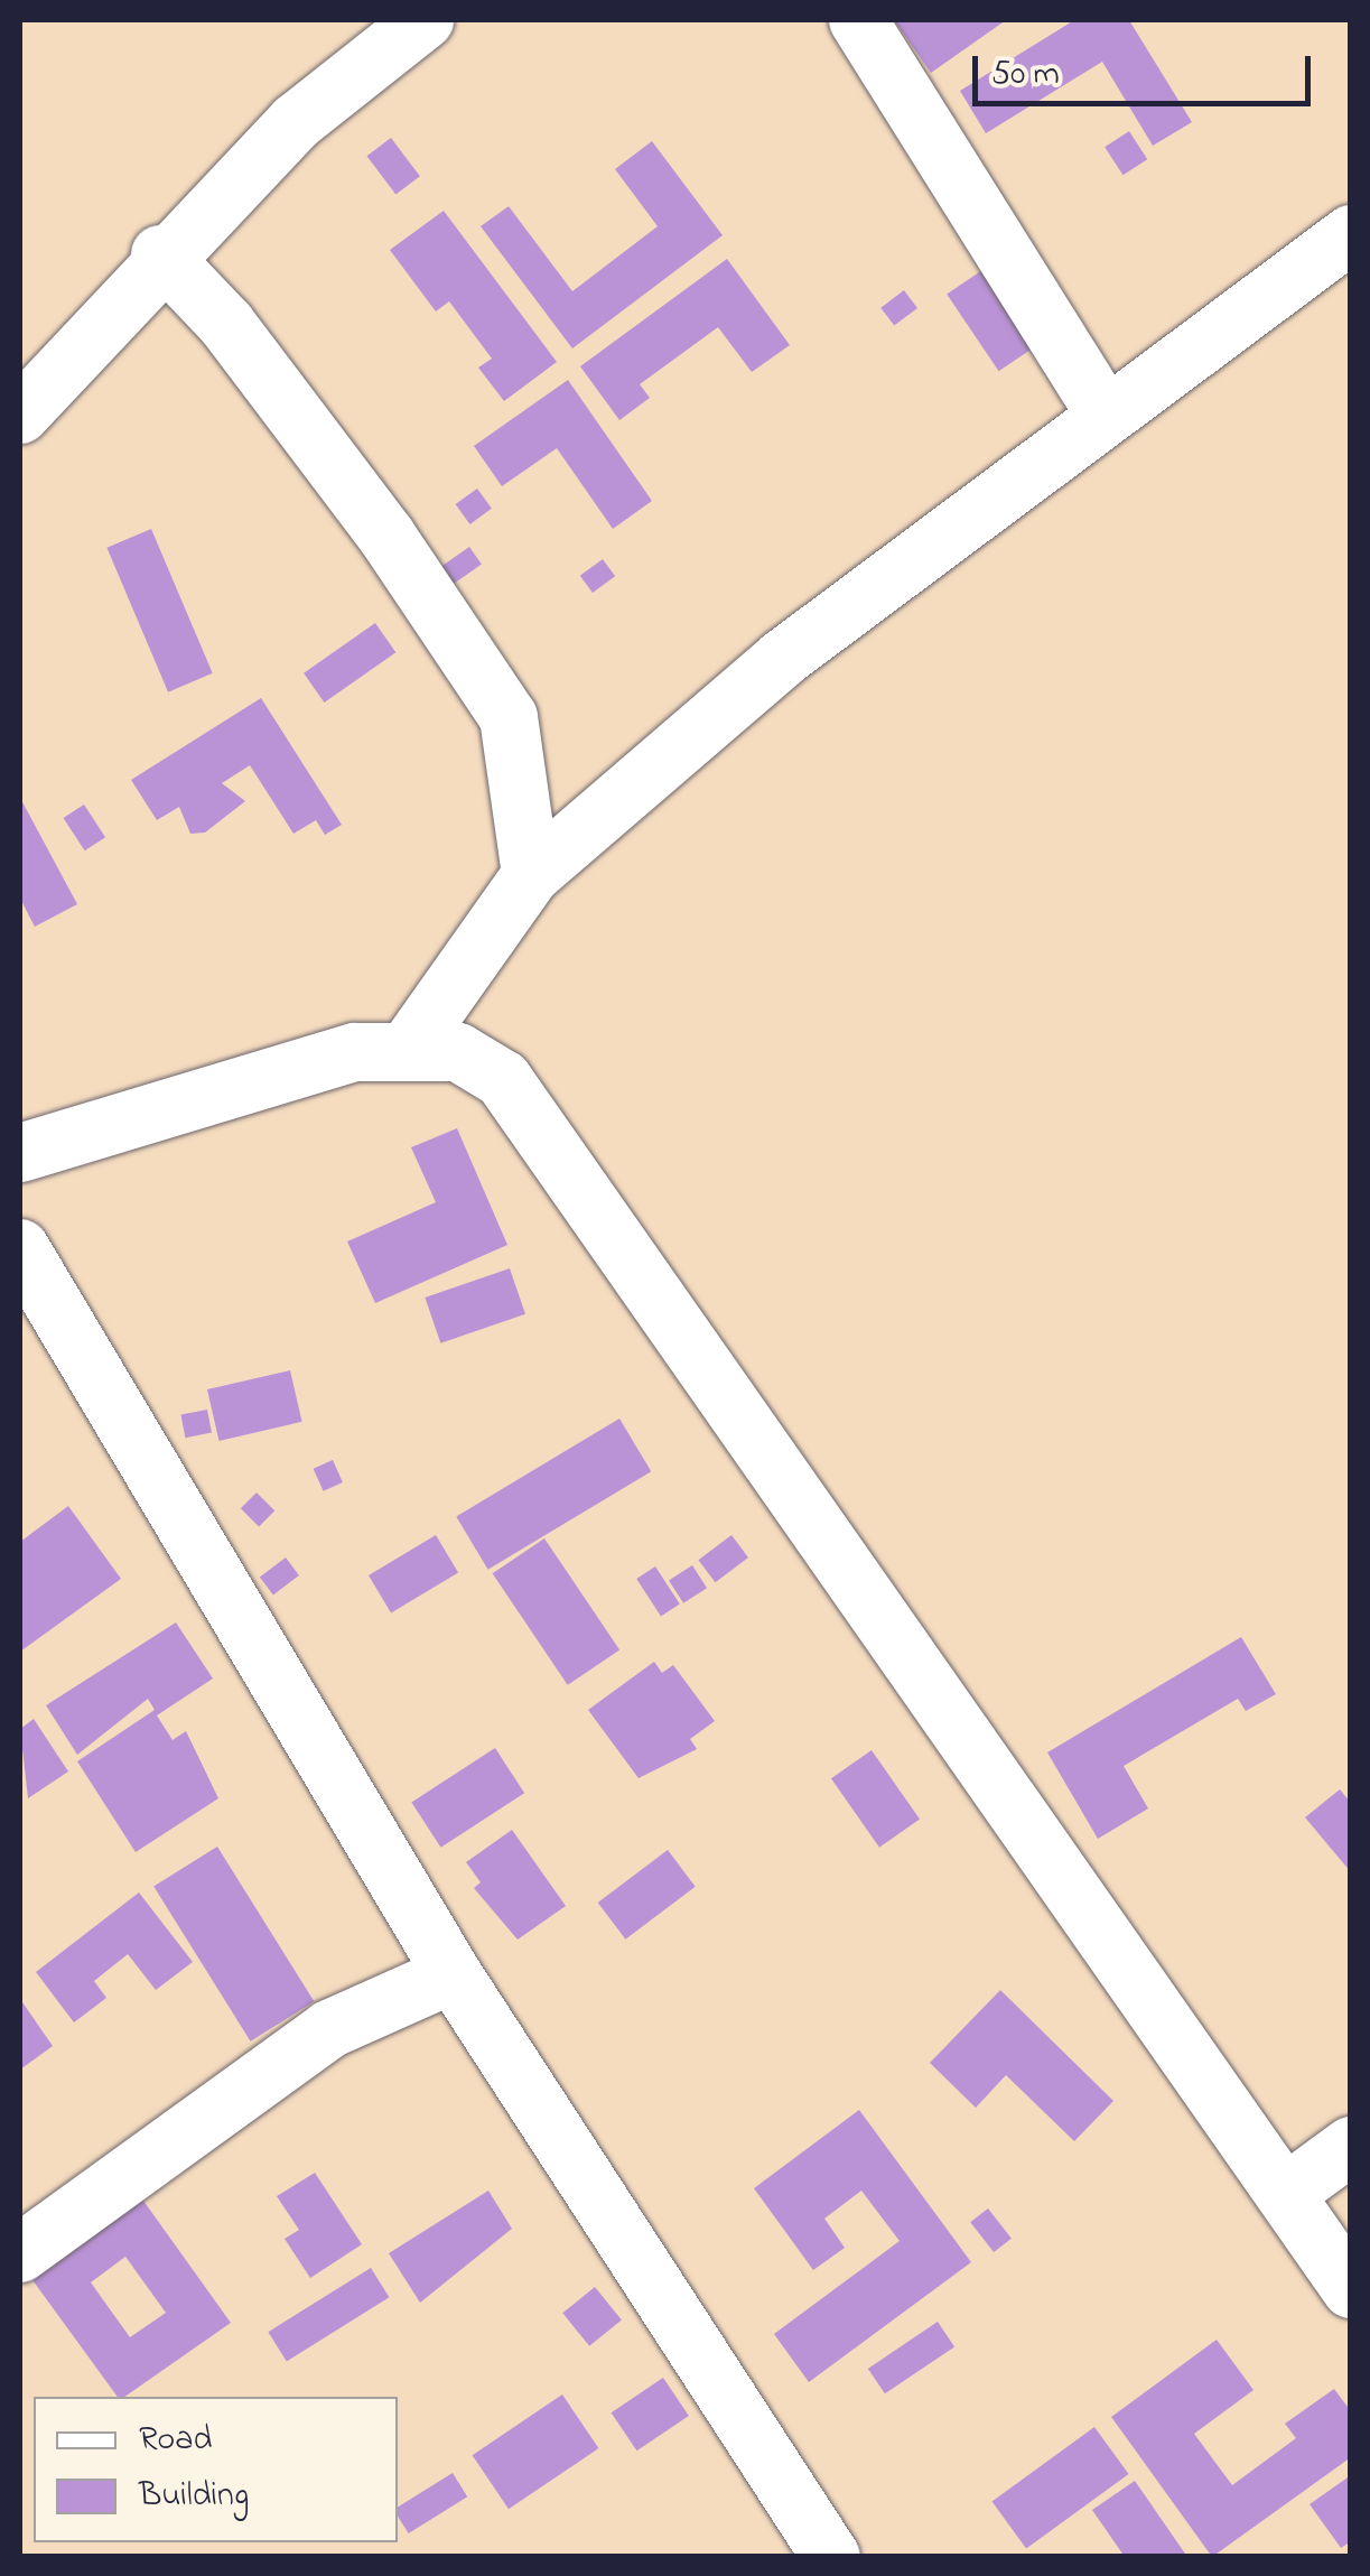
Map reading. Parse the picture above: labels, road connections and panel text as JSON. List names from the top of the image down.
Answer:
{
  "legend": ["Road", "Building"],
  "scale_bar": "50 m"
}
